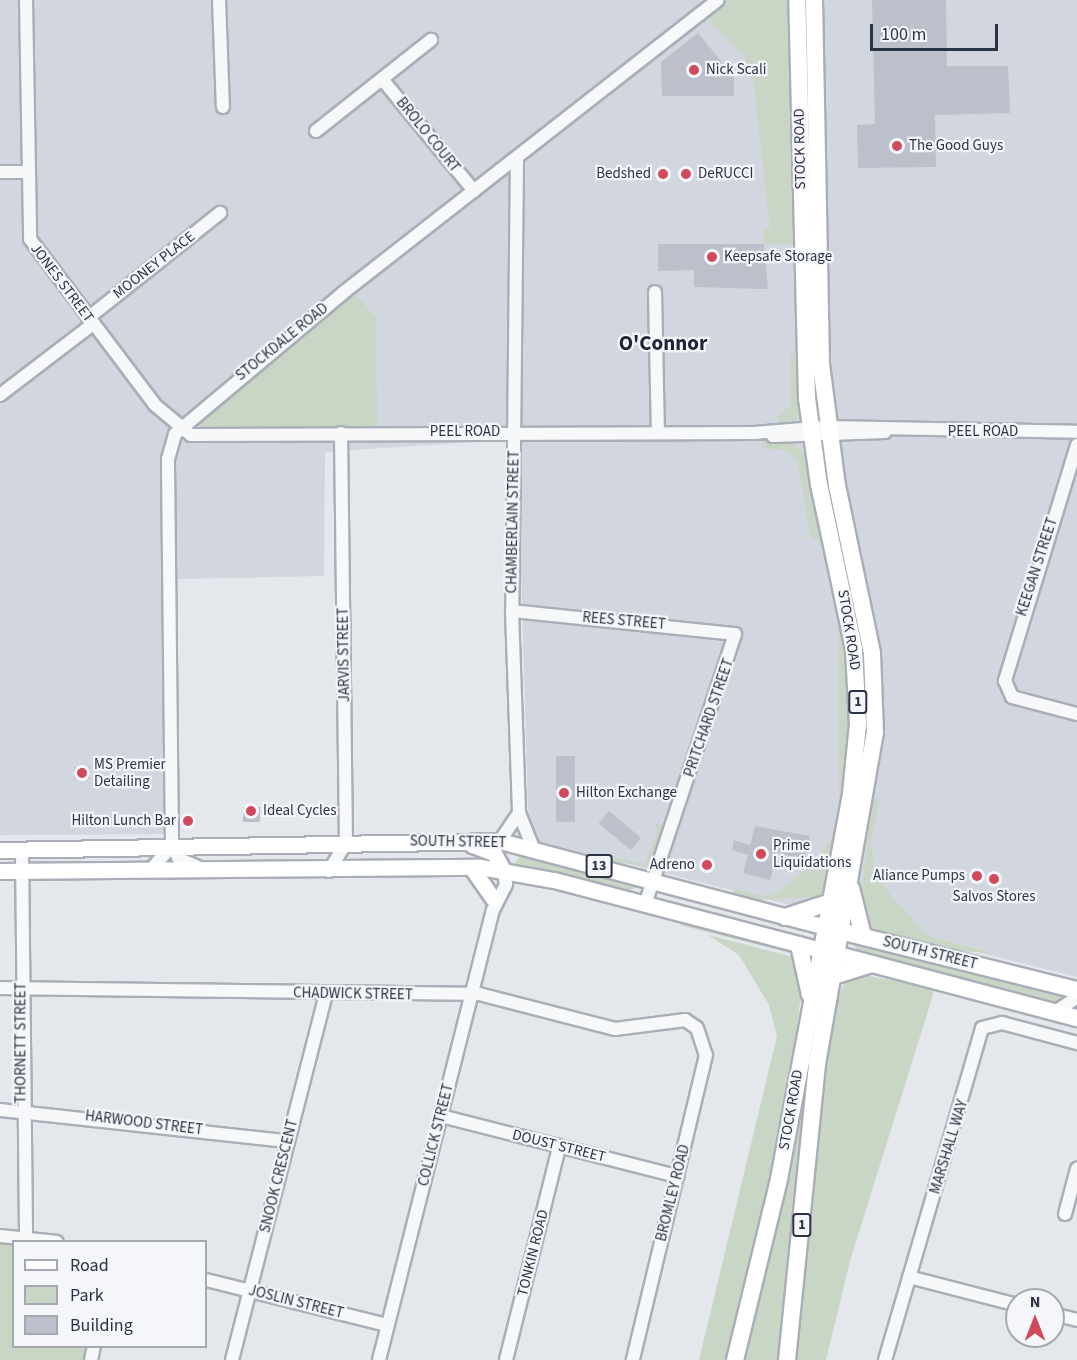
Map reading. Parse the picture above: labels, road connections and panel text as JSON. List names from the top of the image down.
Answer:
{
  "streets": {
    "highway": [
      "STOCK ROAD",
      "1",
      "SOUTH STREET",
      "13"
    ],
    "street": [
      "BROLO COURT",
      "MOONEY PLACE",
      "JONES STREET",
      "STOCKDALE ROAD",
      "PEEL ROAD",
      "CHAMBERLAIN STREET",
      "KEEGAN STREET",
      "REES STREET",
      "JARVIS STREET",
      "PRITCHARD STREET",
      "CHADWICK STREET",
      "THORNETT STREET",
      "HARWOOD STREET",
      "COLLICK STREET",
      "DOUST STREET",
      "MARSHALL WAY",
      "SNOOK CRESCENT",
      "BROMLEY ROAD",
      "TONKIN ROAD",
      "JOSLIN STREET"
    ]
  },
  "crossings": [
    ["BROLO COURT", "STOCKDALE ROAD"],
    ["STOCK ROAD", "PEEL ROAD"],
    ["STOCK ROAD", "SOUTH STREET"],
    ["MOONEY PLACE", "JONES STREET"],
    ["JONES STREET", "STOCKDALE ROAD"],
    ["JONES STREET", "PEEL ROAD"],
    ["STOCKDALE ROAD", "PEEL ROAD"],
    ["STOCKDALE ROAD", "CHAMBERLAIN STREET"],
    ["PEEL ROAD", "CHAMBERLAIN STREET"],
    ["PEEL ROAD", "JARVIS STREET"],
    ["CHAMBERLAIN STREET", "REES STREET"],
    ["CHAMBERLAIN STREET", "SOUTH STREET"],
    ["REES STREET", "PRITCHARD STREET"],
    ["JARVIS STREET", "SOUTH STREET"],
    ["PRITCHARD STREET", "SOUTH STREET"],
    ["SOUTH STREET", "THORNETT STREET"],
    ["SOUTH STREET", "COLLICK STREET"],
    ["CHADWICK STREET", "THORNETT STREET"],
    ["CHADWICK STREET", "COLLICK STREET"],
    ["CHADWICK STREET", "SNOOK CRESCENT"],
    ["CHADWICK STREET", "BROMLEY ROAD"],
    ["THORNETT STREET", "HARWOOD STREET"],
    ["HARWOOD STREET", "SNOOK CRESCENT"],
    ["COLLICK STREET", "DOUST STREET"],
    ["COLLICK STREET", "JOSLIN STREET"],
    ["DOUST STREET", "BROMLEY ROAD"],
    ["DOUST STREET", "TONKIN ROAD"],
    ["SNOOK CRESCENT", "JOSLIN STREET"]
  ],
  "districts": ["O'Connor"],
  "places": [
    "Nick Scali",
    "The Good Guys",
    "Bedshed",
    "DeRUCCI",
    "Keepsafe Storage",
    "MS Premier Detailing",
    "Hilton Exchange",
    "Ideal Cycles",
    "Hilton Lunch Bar",
    "Prime Liquidations",
    "Adreno",
    "Aliance Pumps",
    "Salvos Stores"
  ],
  "legend": ["Road", "Park", "Building"],
  "scale_bar": "100 m",
  "north": "top"
}
